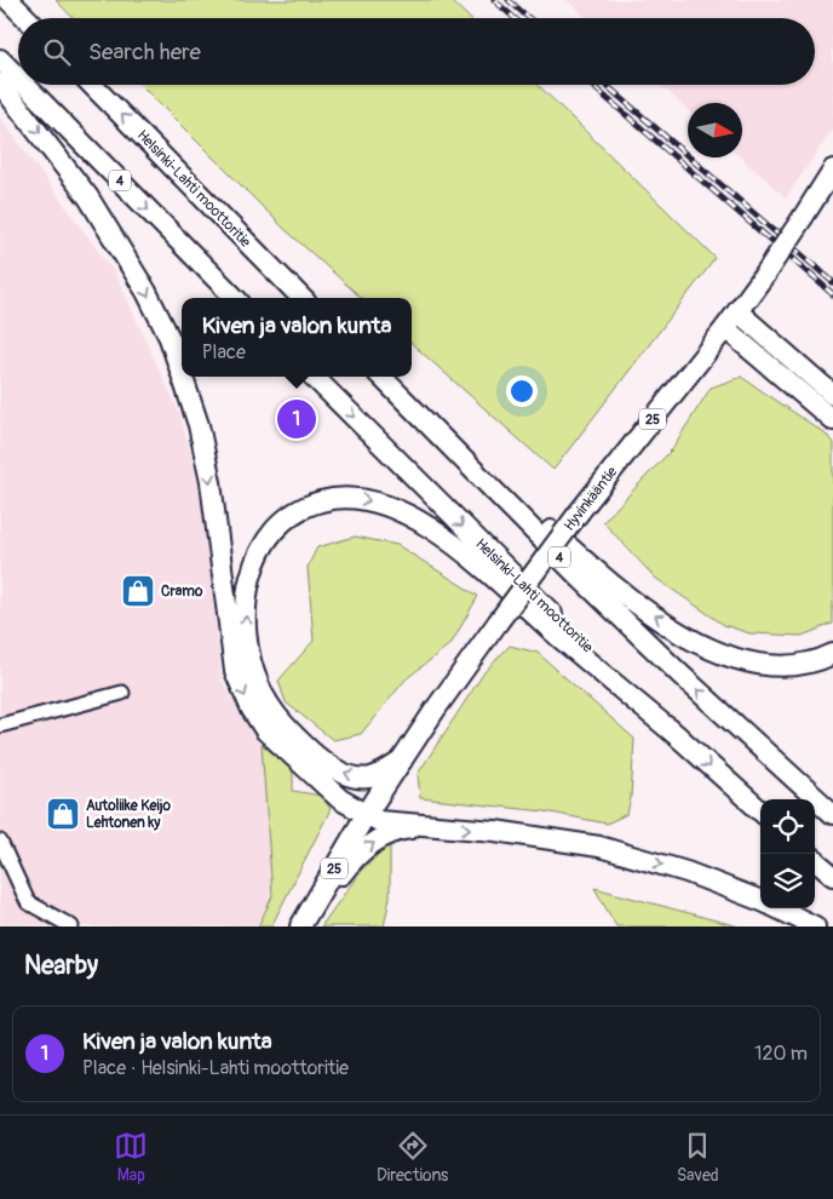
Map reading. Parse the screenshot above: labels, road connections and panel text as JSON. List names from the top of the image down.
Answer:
{
  "streets": {
    "highway": [
      "4",
      "Helsinki-Lahti moottoritie",
      "25",
      "Hyvinkääntie"
    ]
  },
  "places": {
    "shop": ["Cramo", "Autoliike Keijo Lehtonen ky"]
  },
  "north": "right",
  "page": {
    "search": "Search here",
    "popup": ["Kiven ja valon kunta", "Place"],
    "pins": "1",
    "heading": "Nearby",
    "list": [
      {
        "mark": "1",
        "name": "Kiven ja valon kunta",
        "note": "Place · Helsinki-Lahti moottoritie",
        "value": "120 m"
      }
    ],
    "nav": ["Map", "Directions", "Saved"]
  }
}
